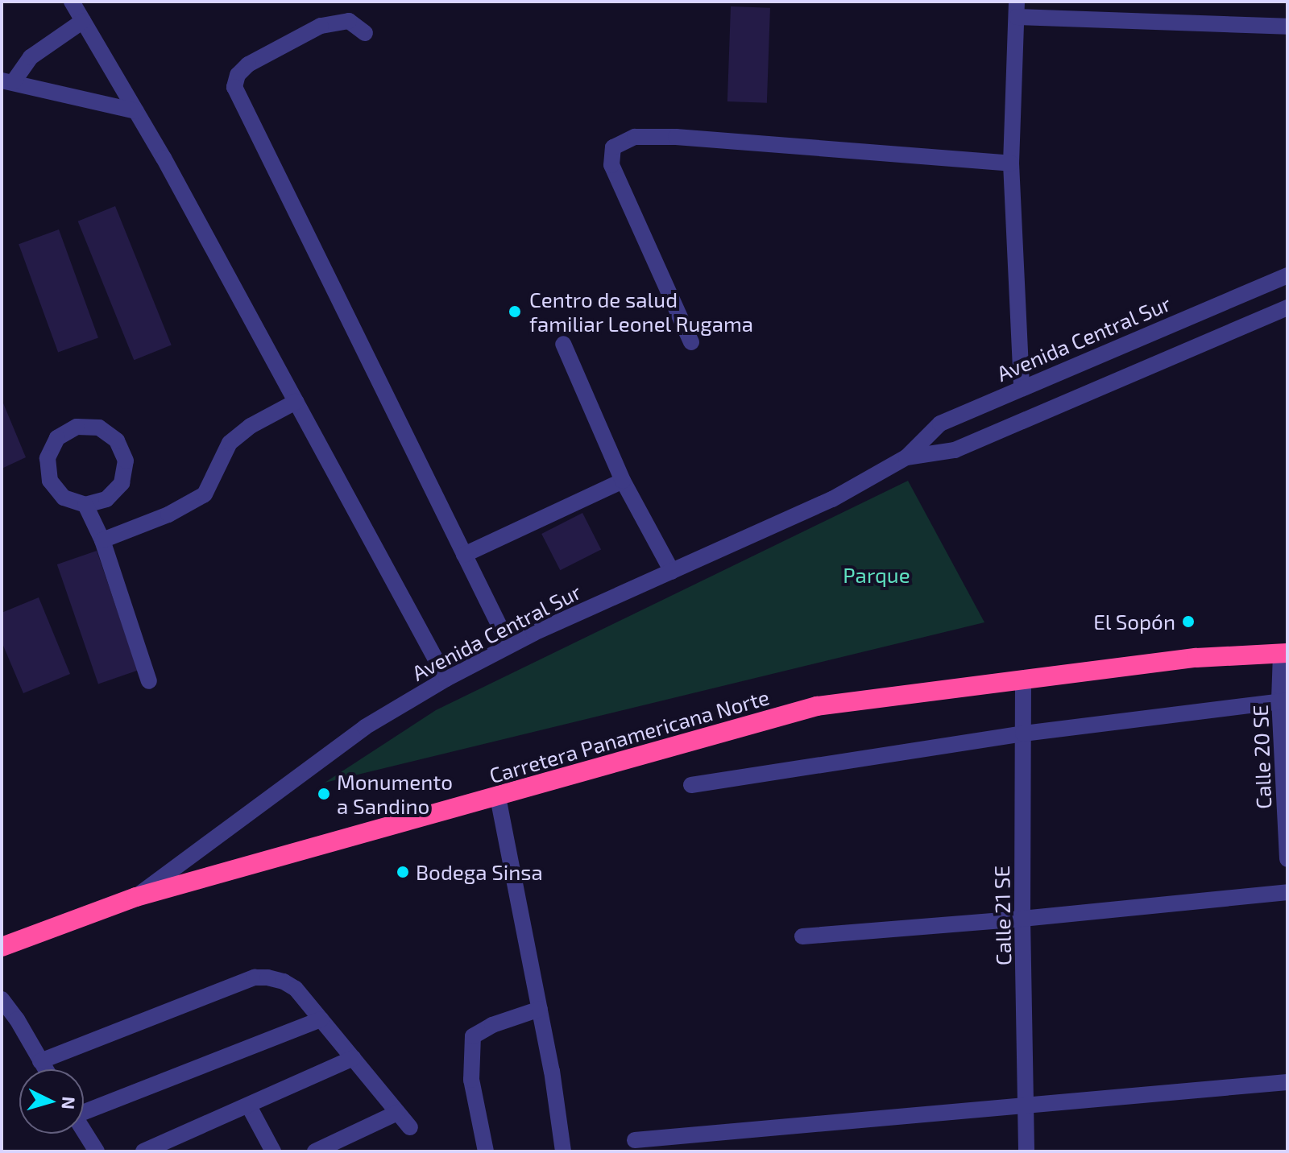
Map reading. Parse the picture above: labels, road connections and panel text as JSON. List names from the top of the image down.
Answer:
{
  "streets": {
    "highway": ["Carretera Panamericana Norte"],
    "street": ["Avenida Central Sur", "Calle 20 SE", "Calle 21 SE"]
  },
  "crossings": [
    ["Avenida Central Sur", "Carretera Panamericana Norte"],
    ["Carretera Panamericana Norte", "Calle 20 SE"],
    ["Carretera Panamericana Norte", "Calle 21 SE"]
  ],
  "parks": ["Parque"],
  "places": [
    "Centro de salud familiar Leonel Rugama",
    "El Sopón",
    "Monumento a Sandino",
    "Bodega Sinsa"
  ],
  "north": "right"
}
